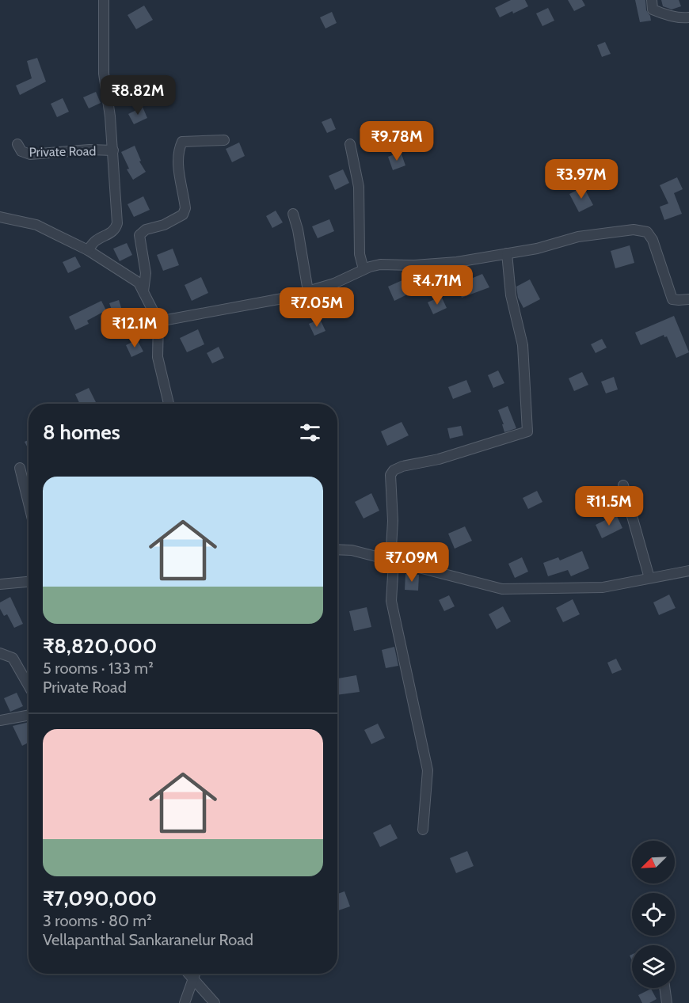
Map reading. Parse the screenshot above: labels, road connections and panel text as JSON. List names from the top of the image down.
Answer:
{
  "streets": {
    "street": ["Private Road"]
  },
  "north": "bottom left",
  "page": {
    "price": [
      "₹8.82M",
      "₹9.78M",
      "₹3.97M",
      "₹4.71M",
      "₹7.05M",
      "₹12.1M",
      "₹11.5M",
      "₹7.09M"
    ],
    "heading": "8 homes",
    "list": [
      {
        "name": "₹8,820,000",
        "note": "5 rooms · 133 m² · Private Road"
      },
      {
        "name": "₹7,090,000",
        "note": "3 rooms · 80 m² · Vellapanthal Sankaranelur Road"
      }
    ]
  }
}
